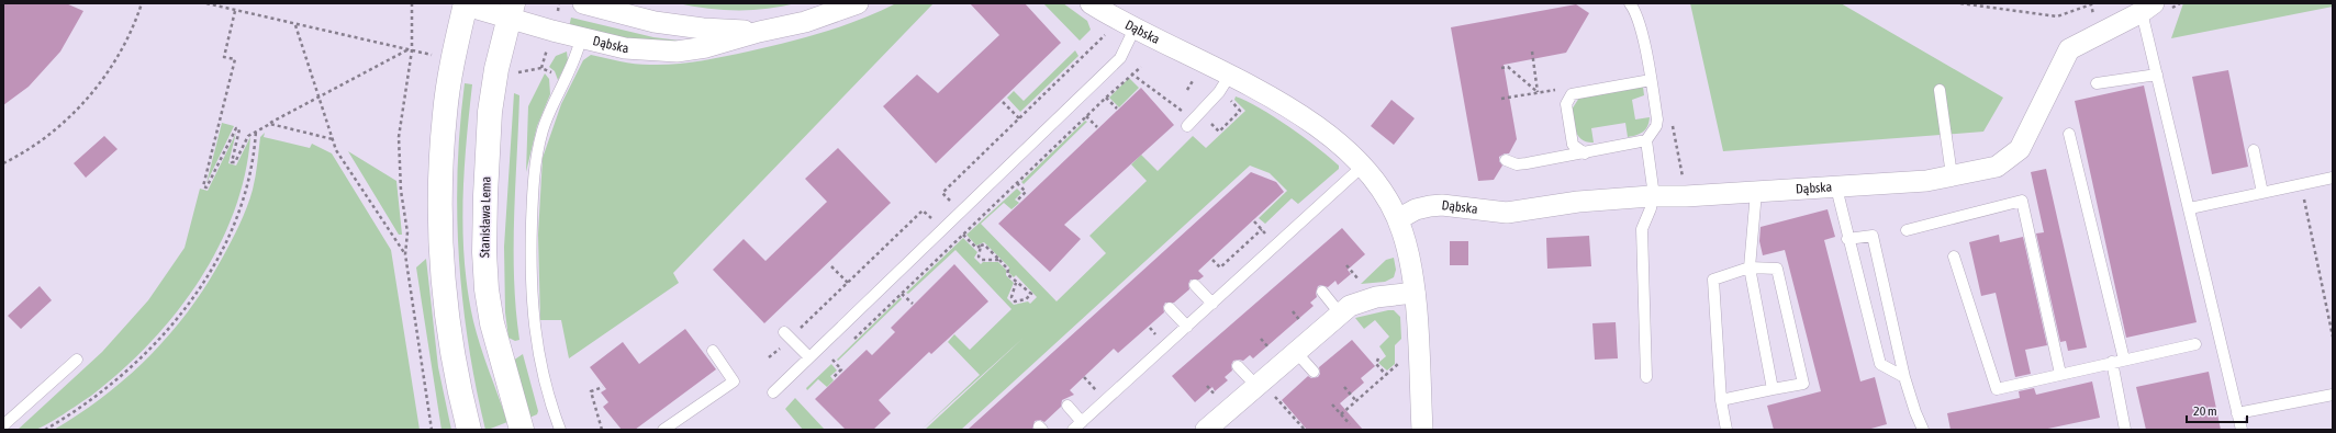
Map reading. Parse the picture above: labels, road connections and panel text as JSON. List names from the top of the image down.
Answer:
{
  "streets": {
    "main road": ["Stanisława Lema"],
    "street": ["Dąbska"]
  },
  "crossings": [
    ["Dąbska", "Stanisława Lema"]
  ],
  "scale_bar": "20 m"
}
